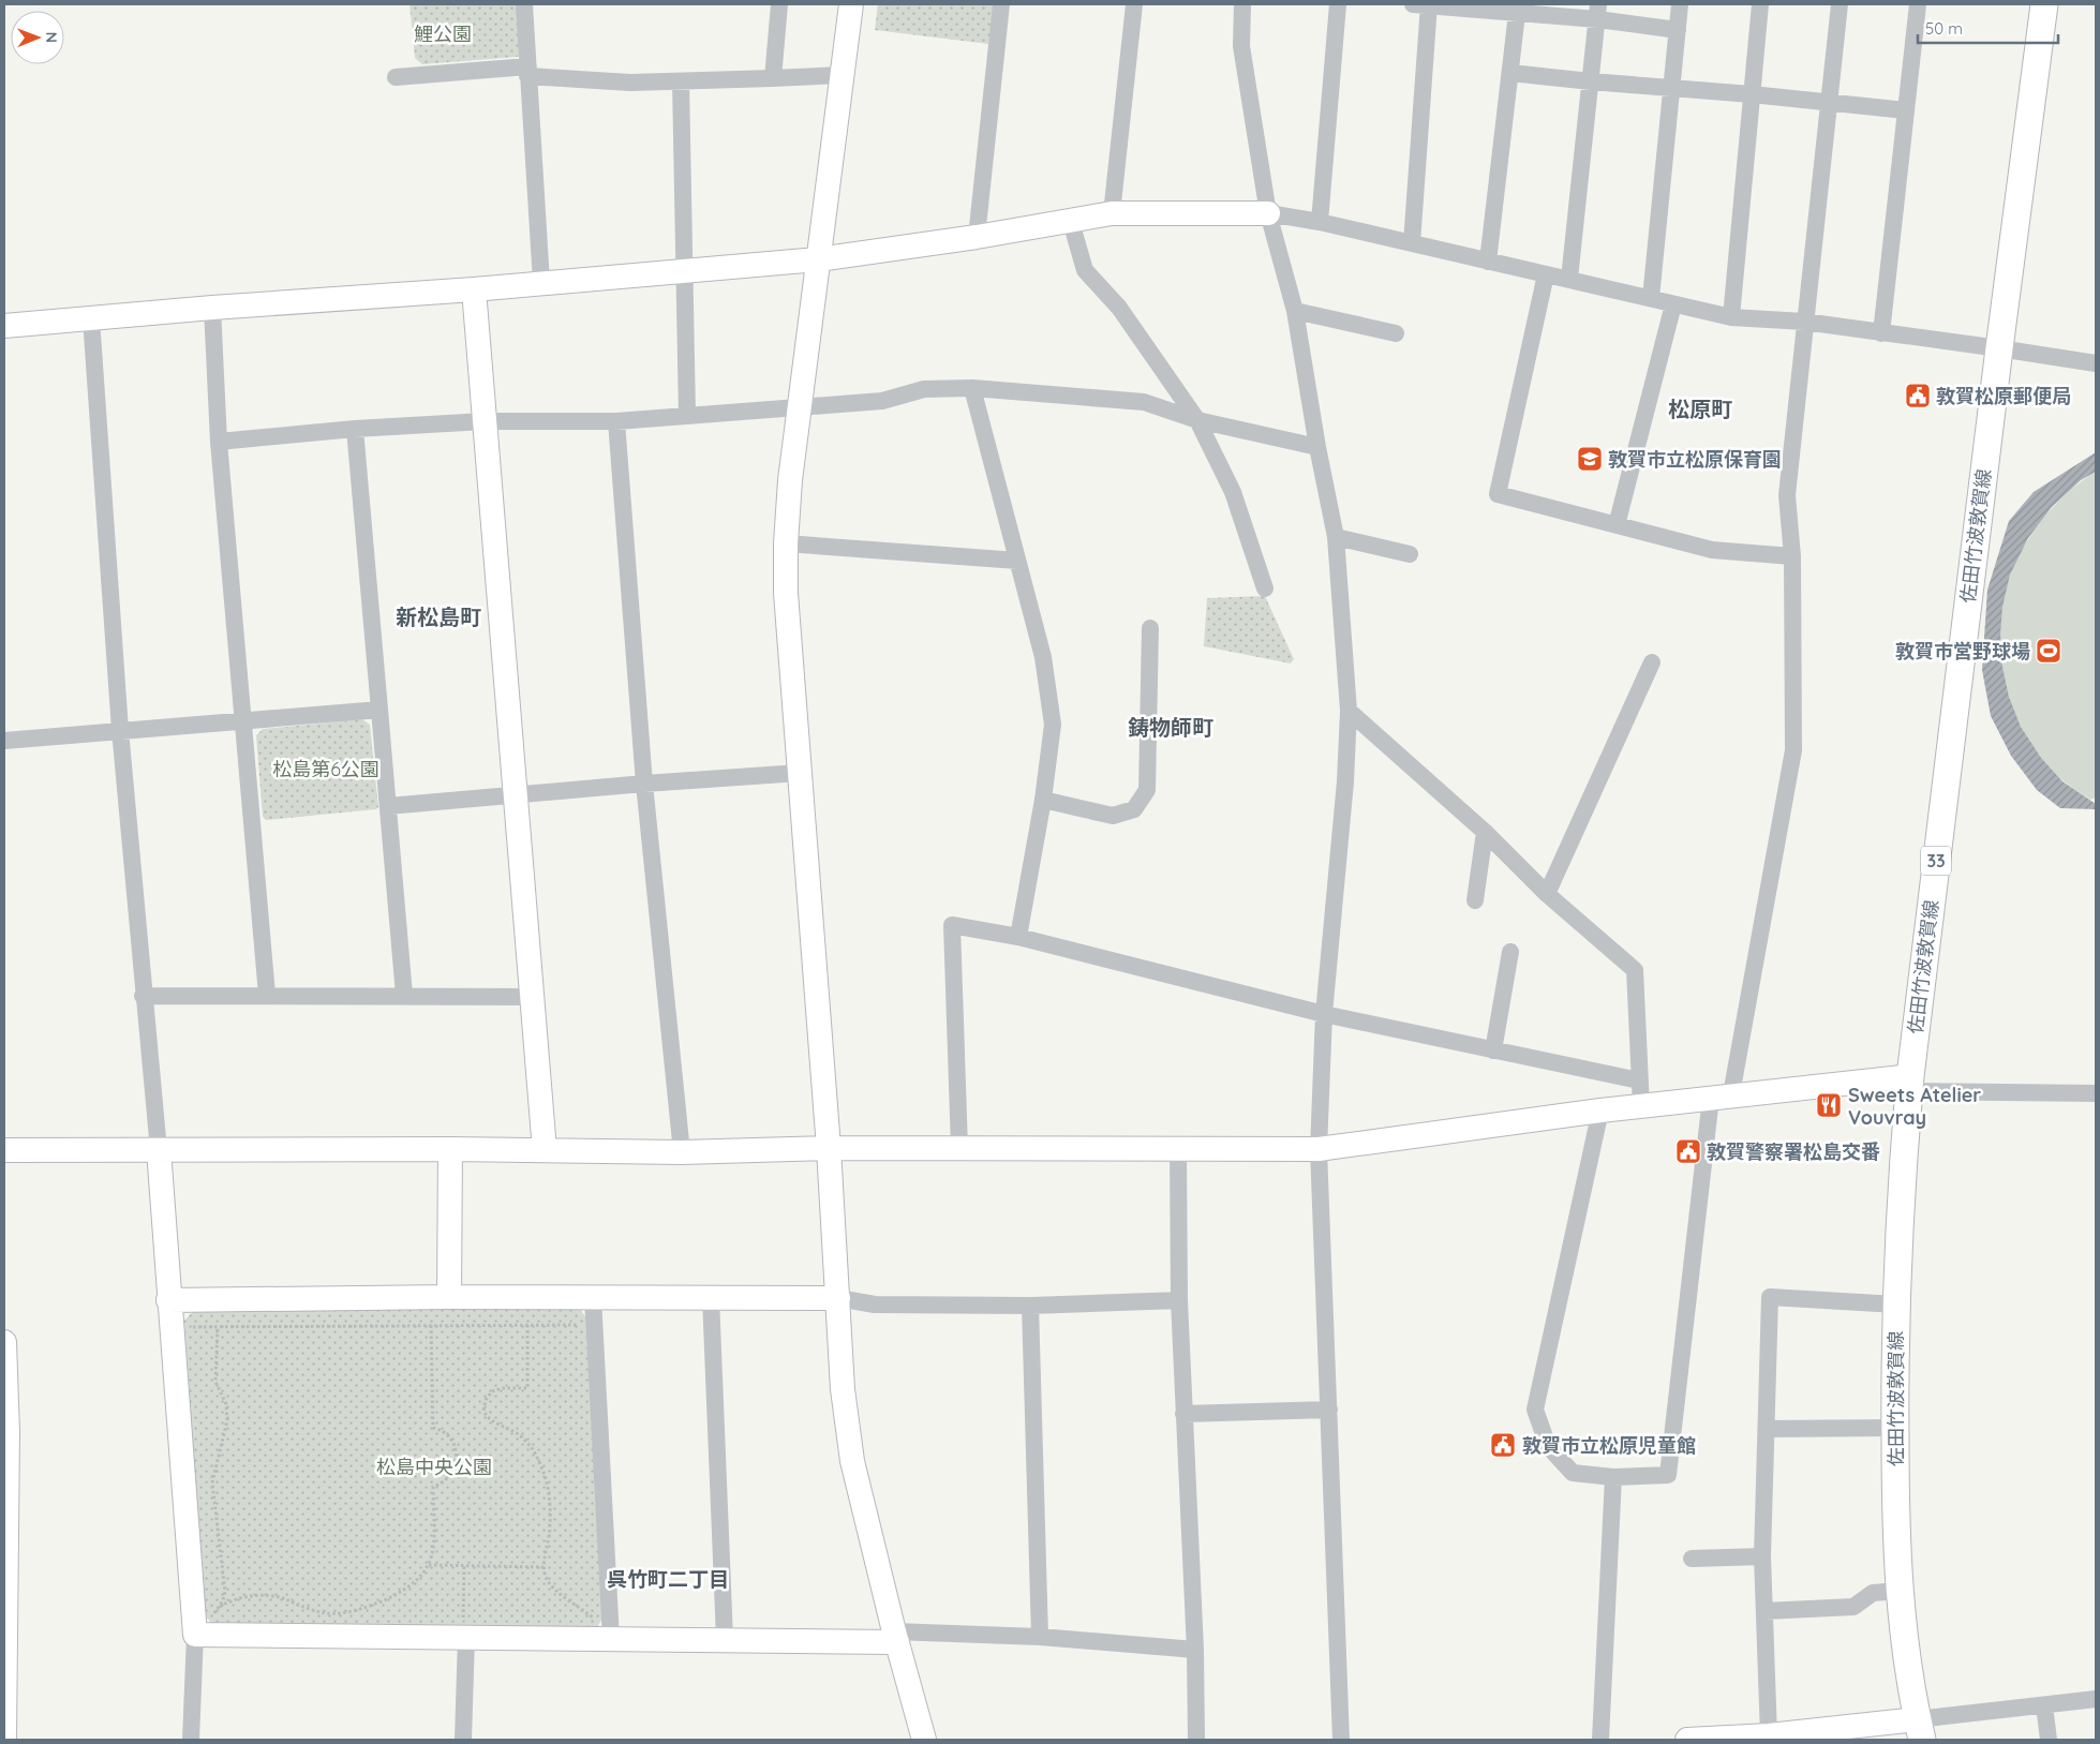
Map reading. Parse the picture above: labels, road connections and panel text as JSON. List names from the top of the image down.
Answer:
{
  "streets": {
    "main road": ["佐田竹波敦賀線", "33"]
  },
  "districts": [
    "松原町",
    "新松島町",
    "鋳物師町",
    "呉竹町二丁目"
  ],
  "parks": ["鯉公園", "松島第6公園", "松島中央公園"],
  "places": {
    "public building": ["敦賀松原郵便局", "敦賀警察署松島交番", "敦賀市立松原児童館"],
    "school or university": ["敦賀市立松原保育園"],
    "sports": ["敦賀市営野球場"],
    "restaurant": ["Sweets Atelier Vouvray"]
  },
  "scale_bar": "50 m",
  "north": "right"
}
